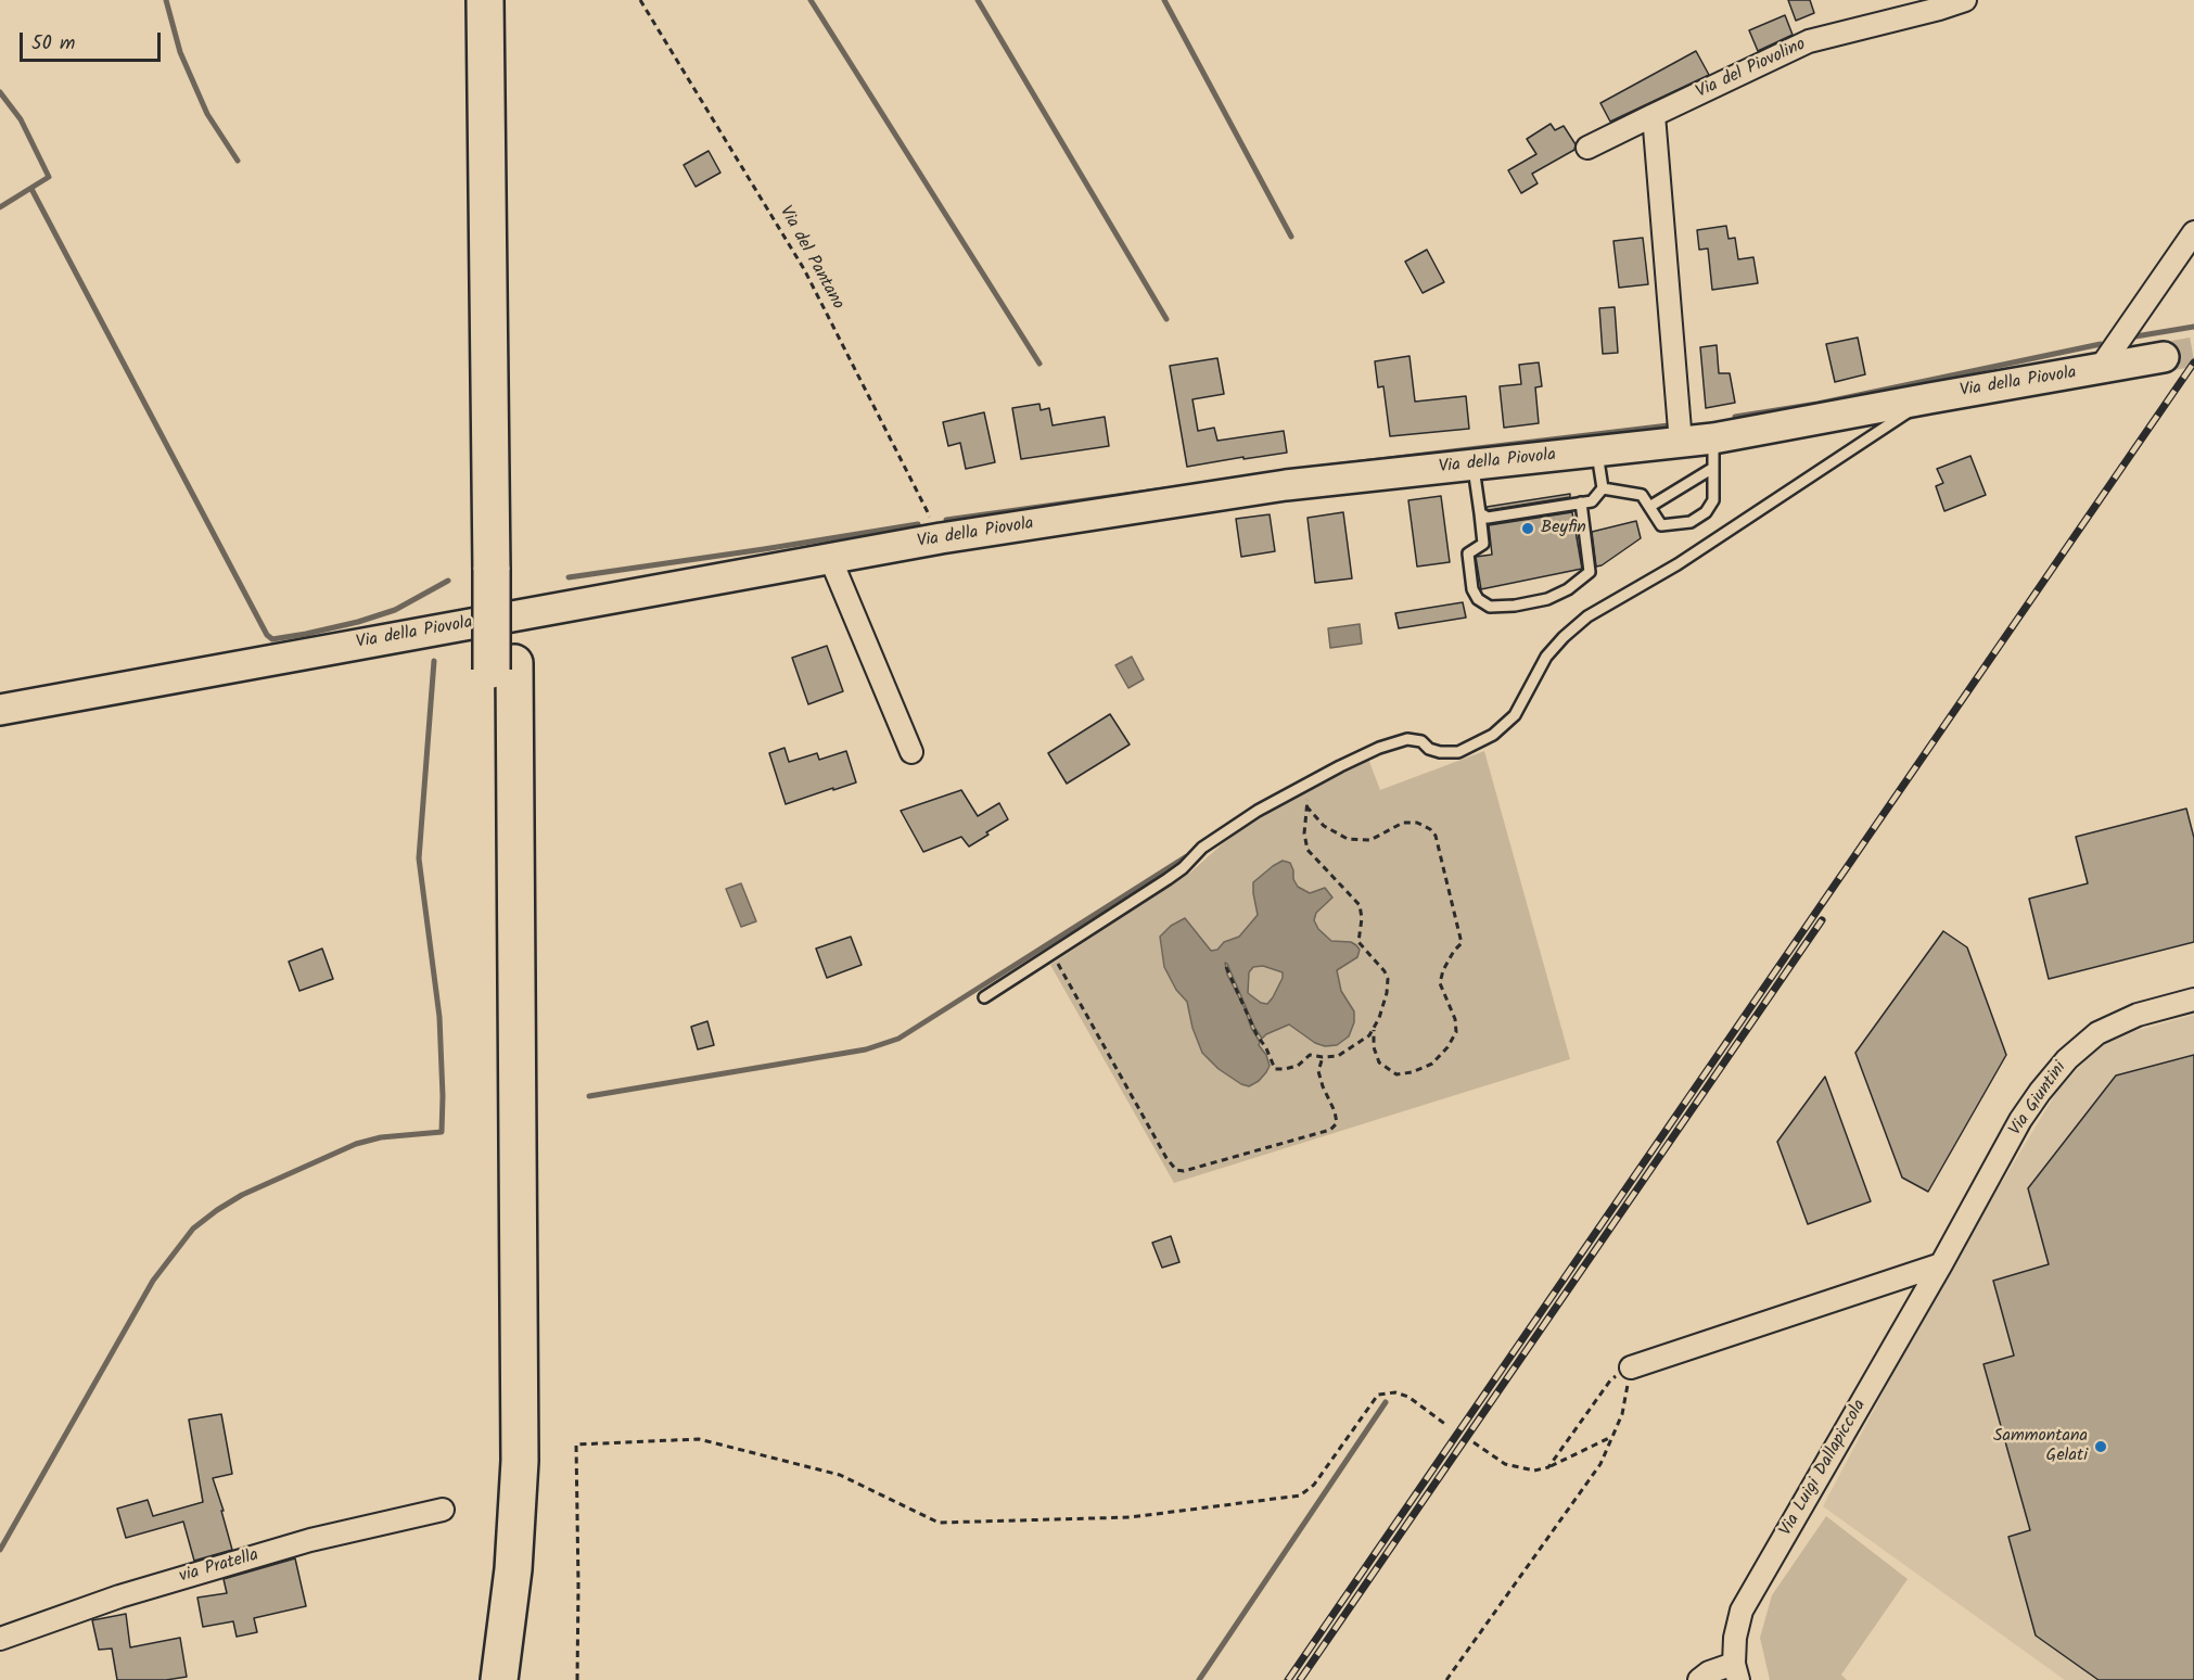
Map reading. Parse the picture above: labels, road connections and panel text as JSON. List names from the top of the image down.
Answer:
{
  "streets": {
    "street": [
      "Via del Piovolino",
      "Via della Piovola",
      "Via Giuntini",
      "Via Luigi Dallapiccola",
      "via Pratella"
    ],
    "path": ["Via del Pantano"]
  },
  "crossings": [
    ["Via del Pantano", "Via della Piovola"],
    ["Via Giuntini", "Via Luigi Dallapiccola"]
  ],
  "places": ["Beyfin", "Sammontana Gelati"],
  "scale_bar": "50 m"
}
